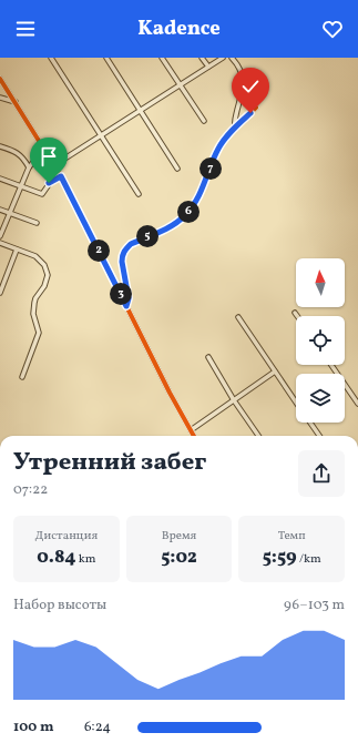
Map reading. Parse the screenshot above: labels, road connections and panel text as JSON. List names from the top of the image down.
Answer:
{
  "north": "top",
  "page": {
    "header": "Kadence",
    "pins": [
      "7",
      "6",
      "5",
      "2",
      "3"
    ],
    "heading": ["Утренний забег", "07:22"],
    "stats": [
      ["Дистанция", "0.84 km"],
      ["Время", "5:02"],
      ["Темп", "5:59 /km"]
    ],
    "chart": ["Набор высоты", "96–103 m"],
    "list": [
      {
        "name": "100 m",
        "note": "6:24"
      }
    ]
  }
}
